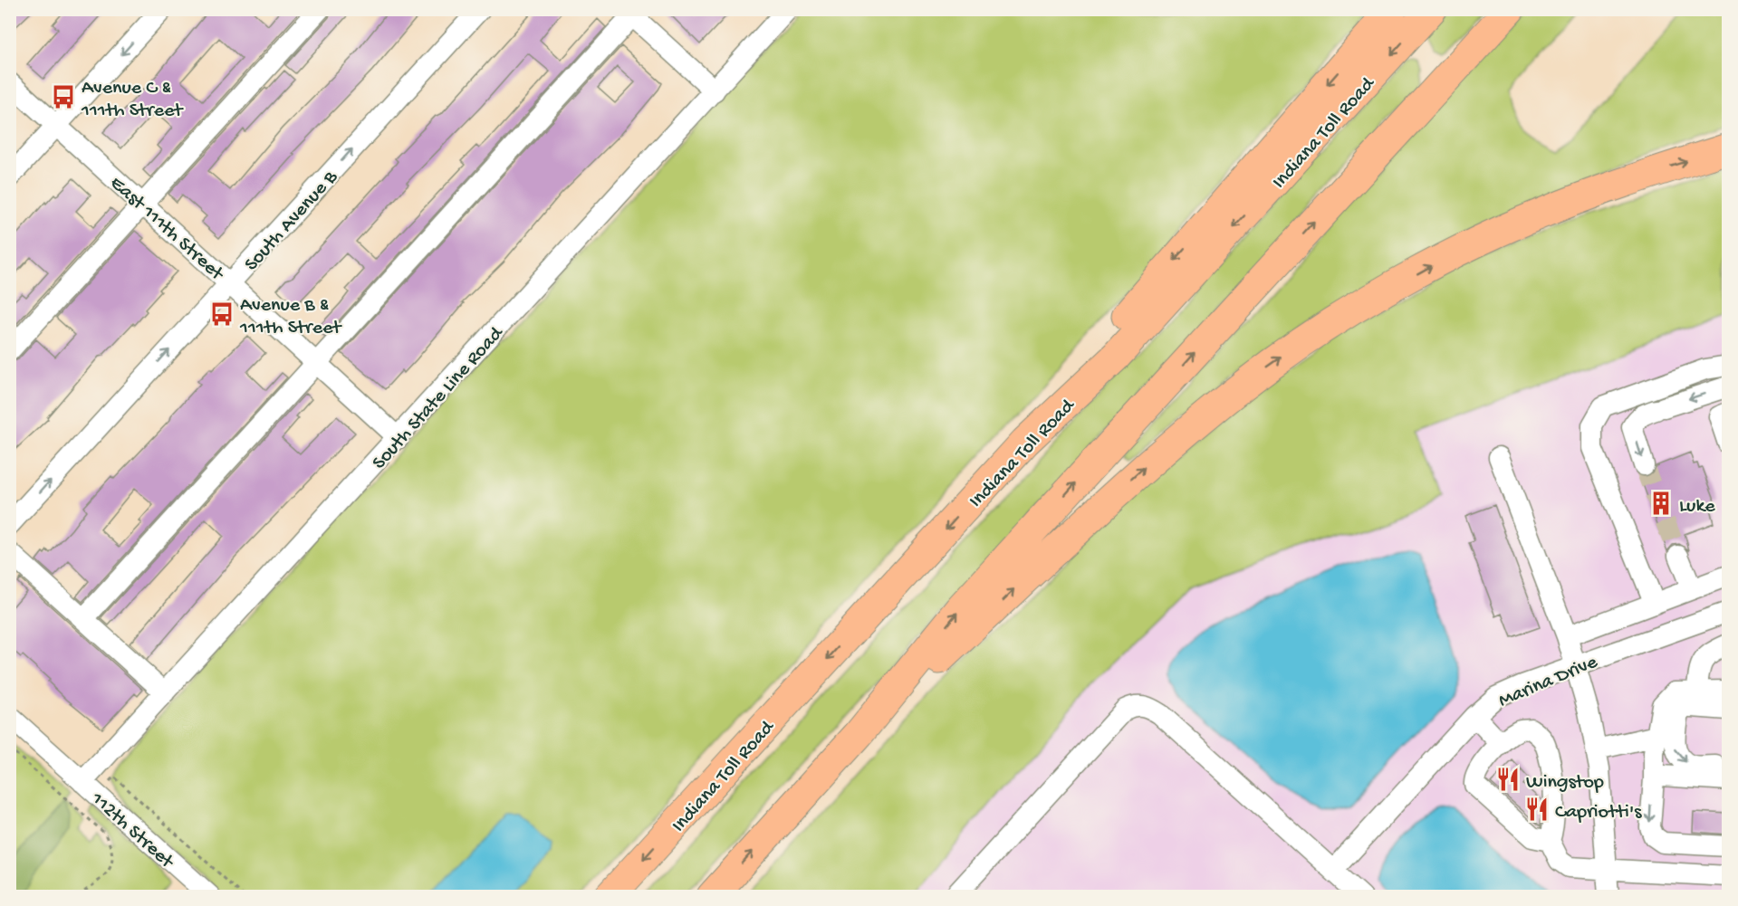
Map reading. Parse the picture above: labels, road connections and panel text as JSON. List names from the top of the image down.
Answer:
{
  "streets": {
    "highway": ["Indiana Toll Road"],
    "street": [
      "South Avenue B",
      "East 111th Street",
      "South State Line Road",
      "Marina Drive",
      "112th Street"
    ]
  },
  "crossings": [
    ["South Avenue B", "East 111th Street"],
    ["East 111th Street", "South State Line Road"],
    ["South State Line Road", "112th Street"]
  ],
  "places": {
    "bus stop": ["Avenue C & 111th Street", "Avenue B & 111th Street"],
    "building": ["Luke"],
    "restaurant": ["Wingstop", "Capriotti's"]
  }
}
